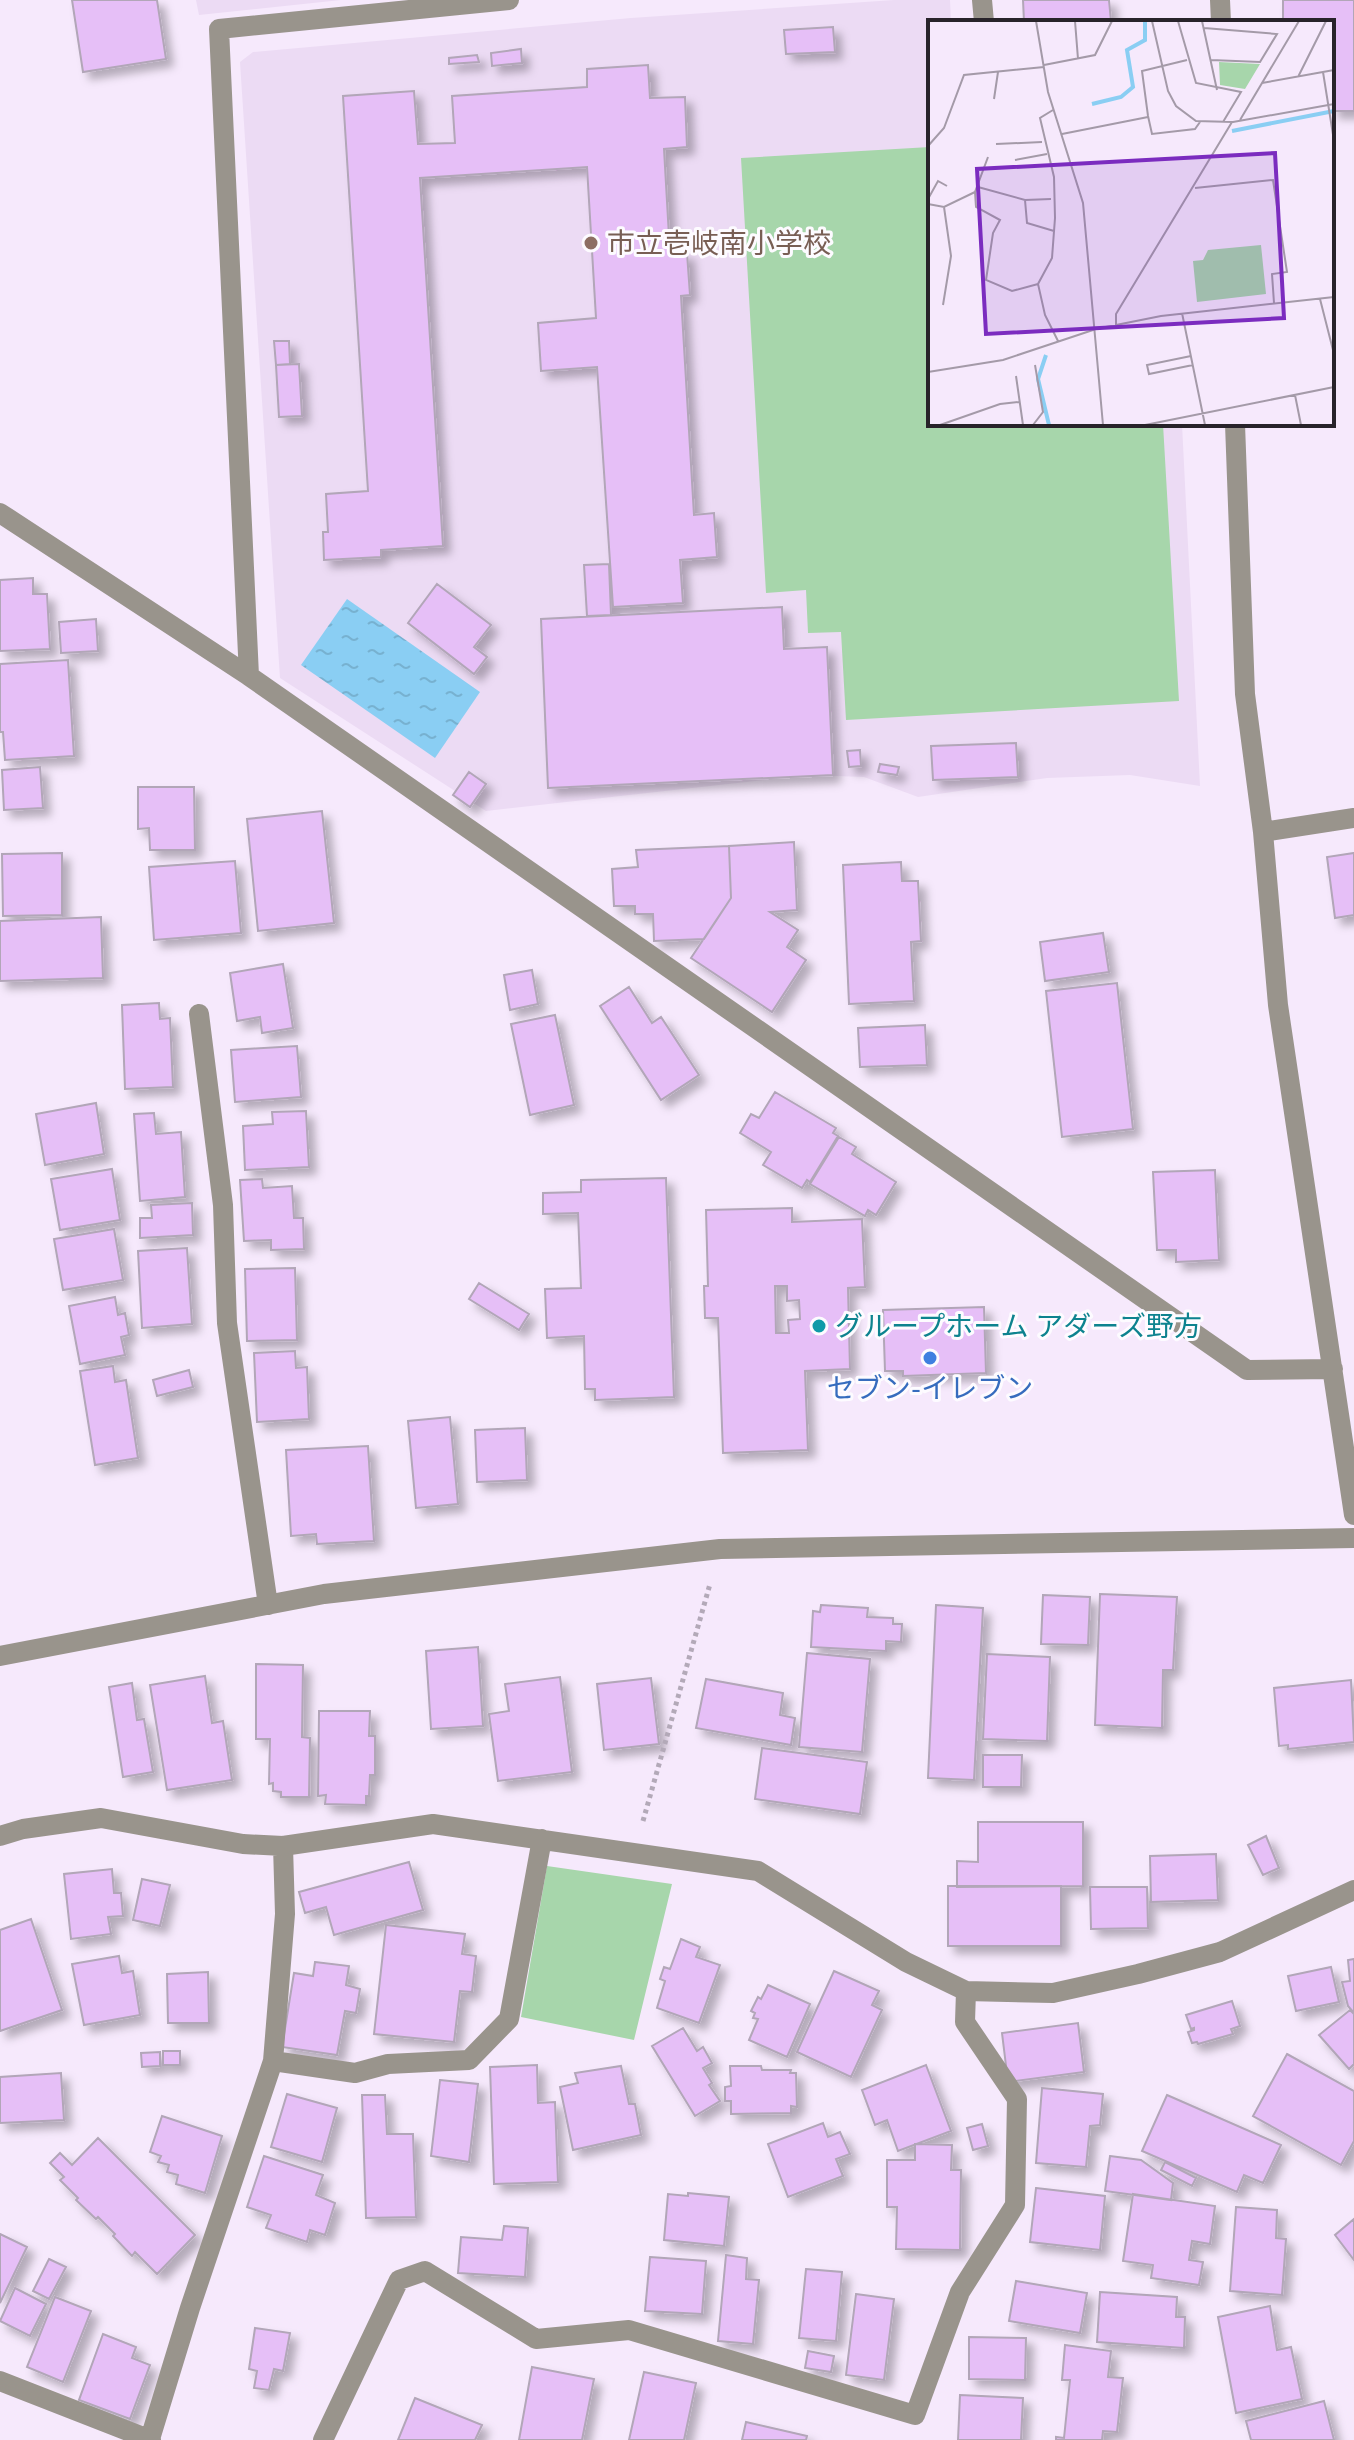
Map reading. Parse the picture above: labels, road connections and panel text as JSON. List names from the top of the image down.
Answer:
{
  "places": ["市立壱岐南小学校", "グループホーム アダーズ野方", "セブン-イレブン"]
}
